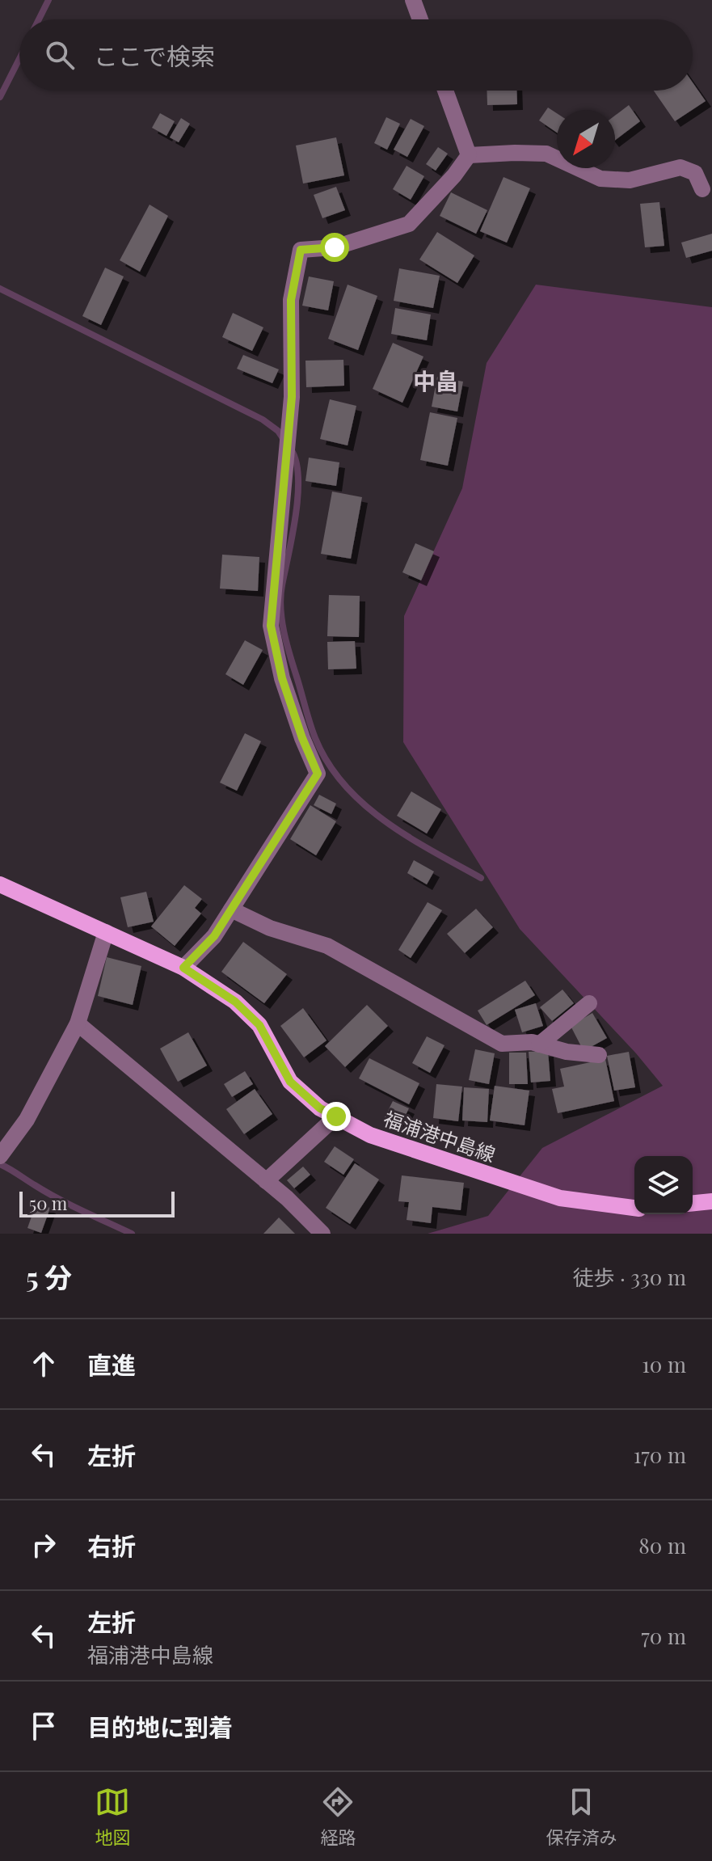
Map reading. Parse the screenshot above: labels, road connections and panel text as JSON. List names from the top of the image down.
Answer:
{
  "streets": {
    "main road": ["福浦港中島線"]
  },
  "districts": ["中畠"],
  "scale_bar": "50 m",
  "north": "bottom left",
  "page": {
    "search": "ここで検索",
    "scale": "50 m",
    "heading": ["5 分", "徒歩 · 330 m"],
    "list": [
      ["直進", "10 m"],
      ["左折", "170 m"],
      ["右折", "80 m"],
      ["左折", "福浦港中島線", "70 m"],
      "目的地に到着"
    ],
    "nav": ["地図", "経路", "保存済み"]
  }
}
